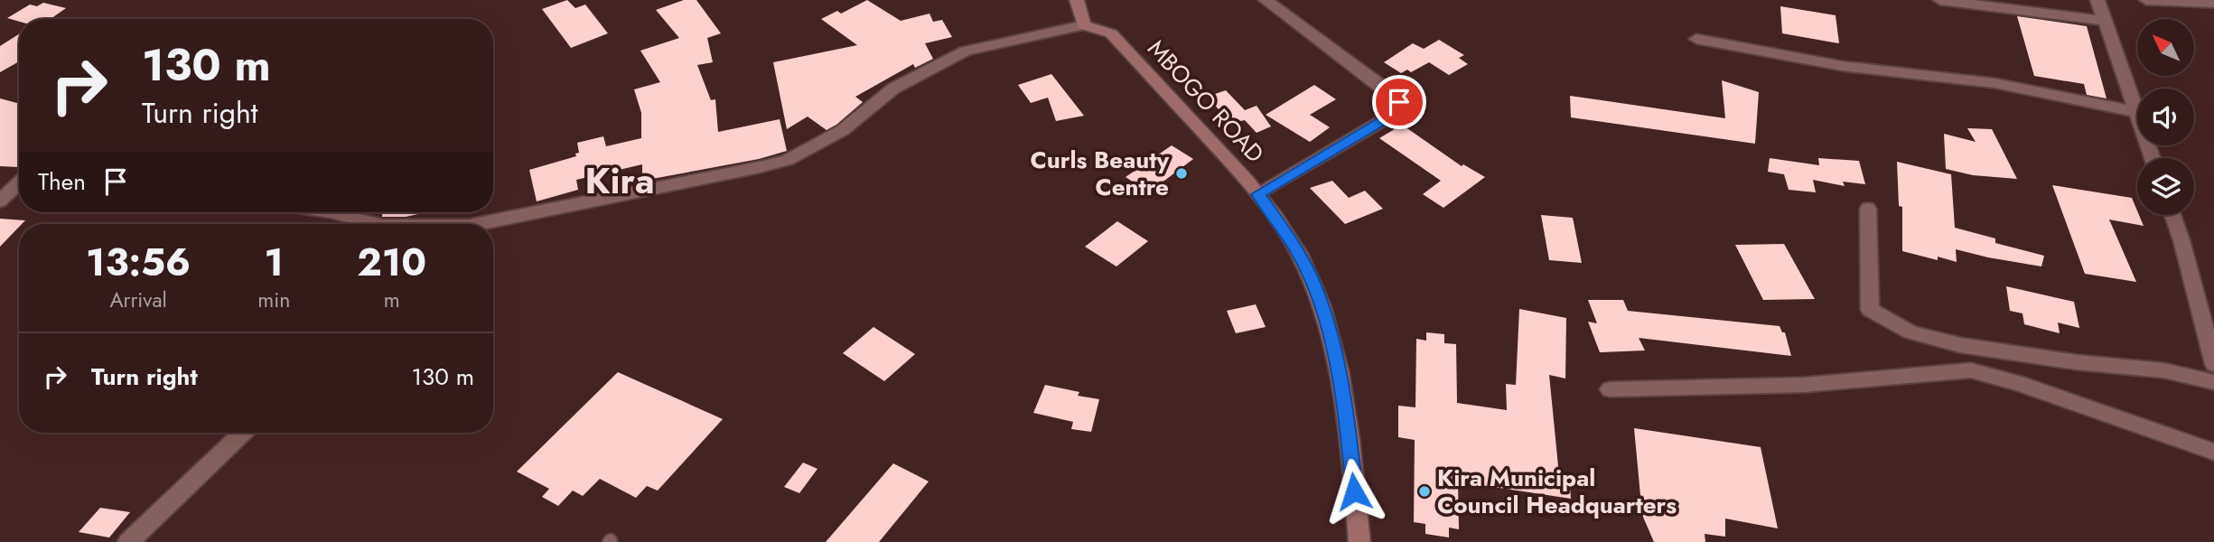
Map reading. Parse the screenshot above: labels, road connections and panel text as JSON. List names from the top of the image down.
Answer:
{
  "streets": {
    "main road": ["MBOGO ROAD"]
  },
  "districts": ["Kira"],
  "places": ["Curls Beauty Centre", "Kira Municipal Council Headquarters"],
  "north": "top left",
  "page": {
    "turn": ["130 m", "Turn right"],
    "then": "Then",
    "eta": [
      "13:56",
      "Arrival",
      "1",
      "min",
      "210",
      "m"
    ],
    "list": [
      {
        "name": "Turn right",
        "value": "130 m"
      }
    ]
  }
}
